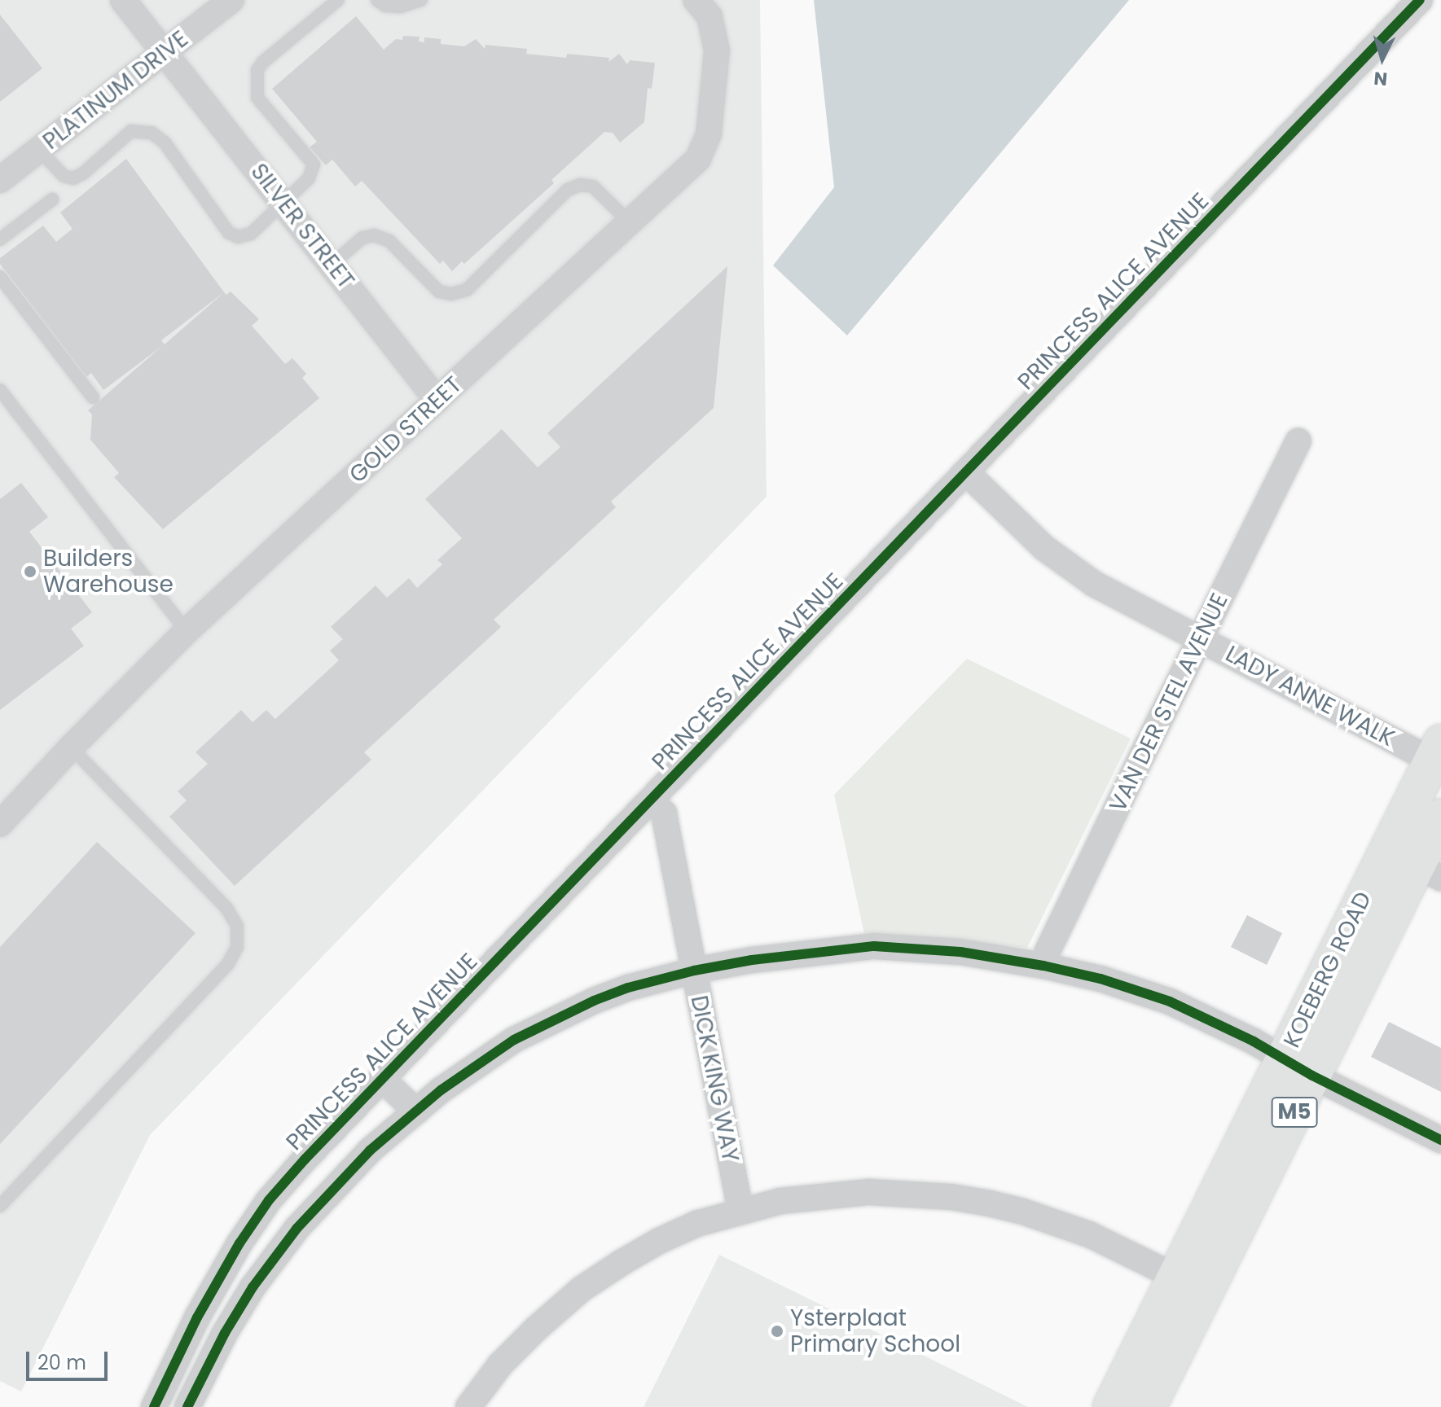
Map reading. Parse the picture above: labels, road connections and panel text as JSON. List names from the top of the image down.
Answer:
{
  "streets": {
    "main road": ["KOEBERG ROAD", "M5"],
    "street": [
      "PLATINUM DRIVE",
      "SILVER STREET",
      "PRINCESS ALICE AVENUE",
      "GOLD STREET",
      "LADY ANNE WALK",
      "VAN DER STEL AVENUE",
      "DICK KING WAY"
    ]
  },
  "crossings": [
    ["PLATINUM DRIVE", "SILVER STREET"],
    ["SILVER STREET", "GOLD STREET"],
    ["PRINCESS ALICE AVENUE", "LADY ANNE WALK"],
    ["PRINCESS ALICE AVENUE", "DICK KING WAY"],
    ["LADY ANNE WALK", "VAN DER STEL AVENUE"],
    ["LADY ANNE WALK", "KOEBERG ROAD"]
  ],
  "places": ["Builders Warehouse", "Ysterplaat Primary School"],
  "scale_bar": "20 m",
  "north": "bottom"
}
